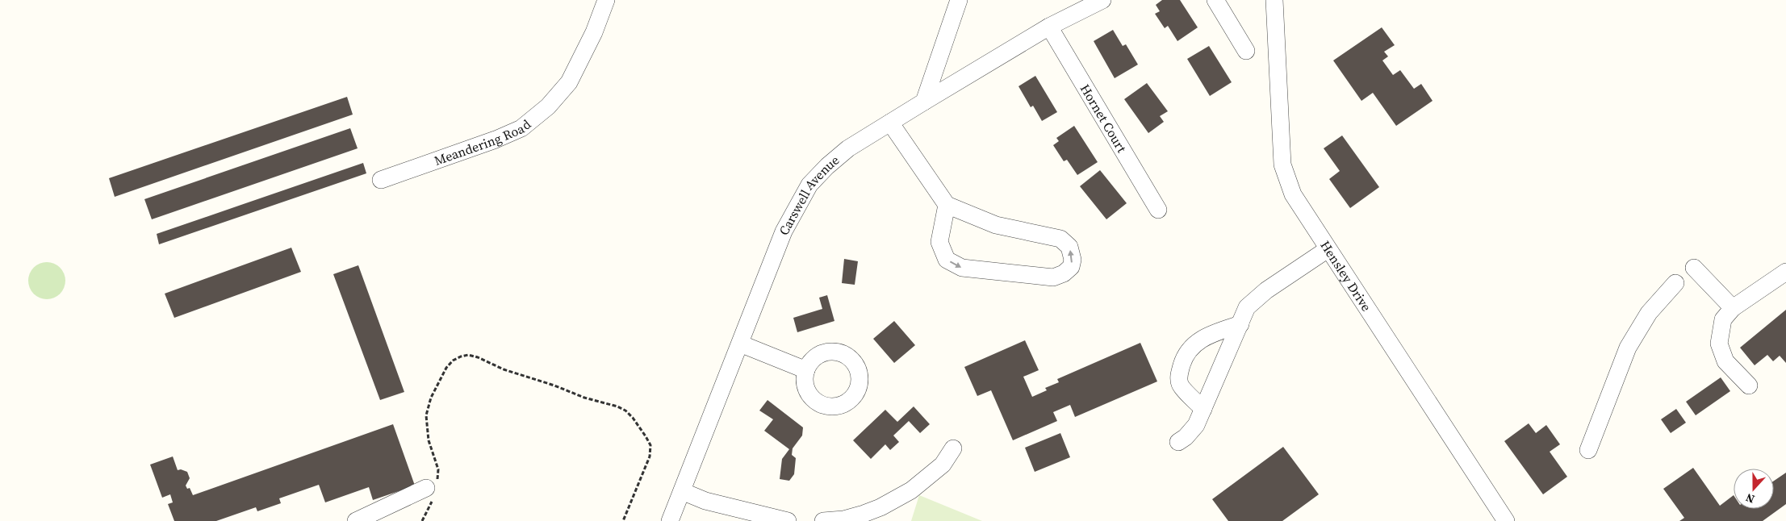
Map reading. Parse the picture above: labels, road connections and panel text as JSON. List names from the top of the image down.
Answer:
{
  "streets": {
    "street": [
      "Hornet Court",
      "Meandering Road",
      "Carswell Avenue",
      "Hensley Drive"
    ]
  },
  "crossings": [
    ["Hornet Court", "Carswell Avenue"]
  ],
  "north": "bottom"
}
